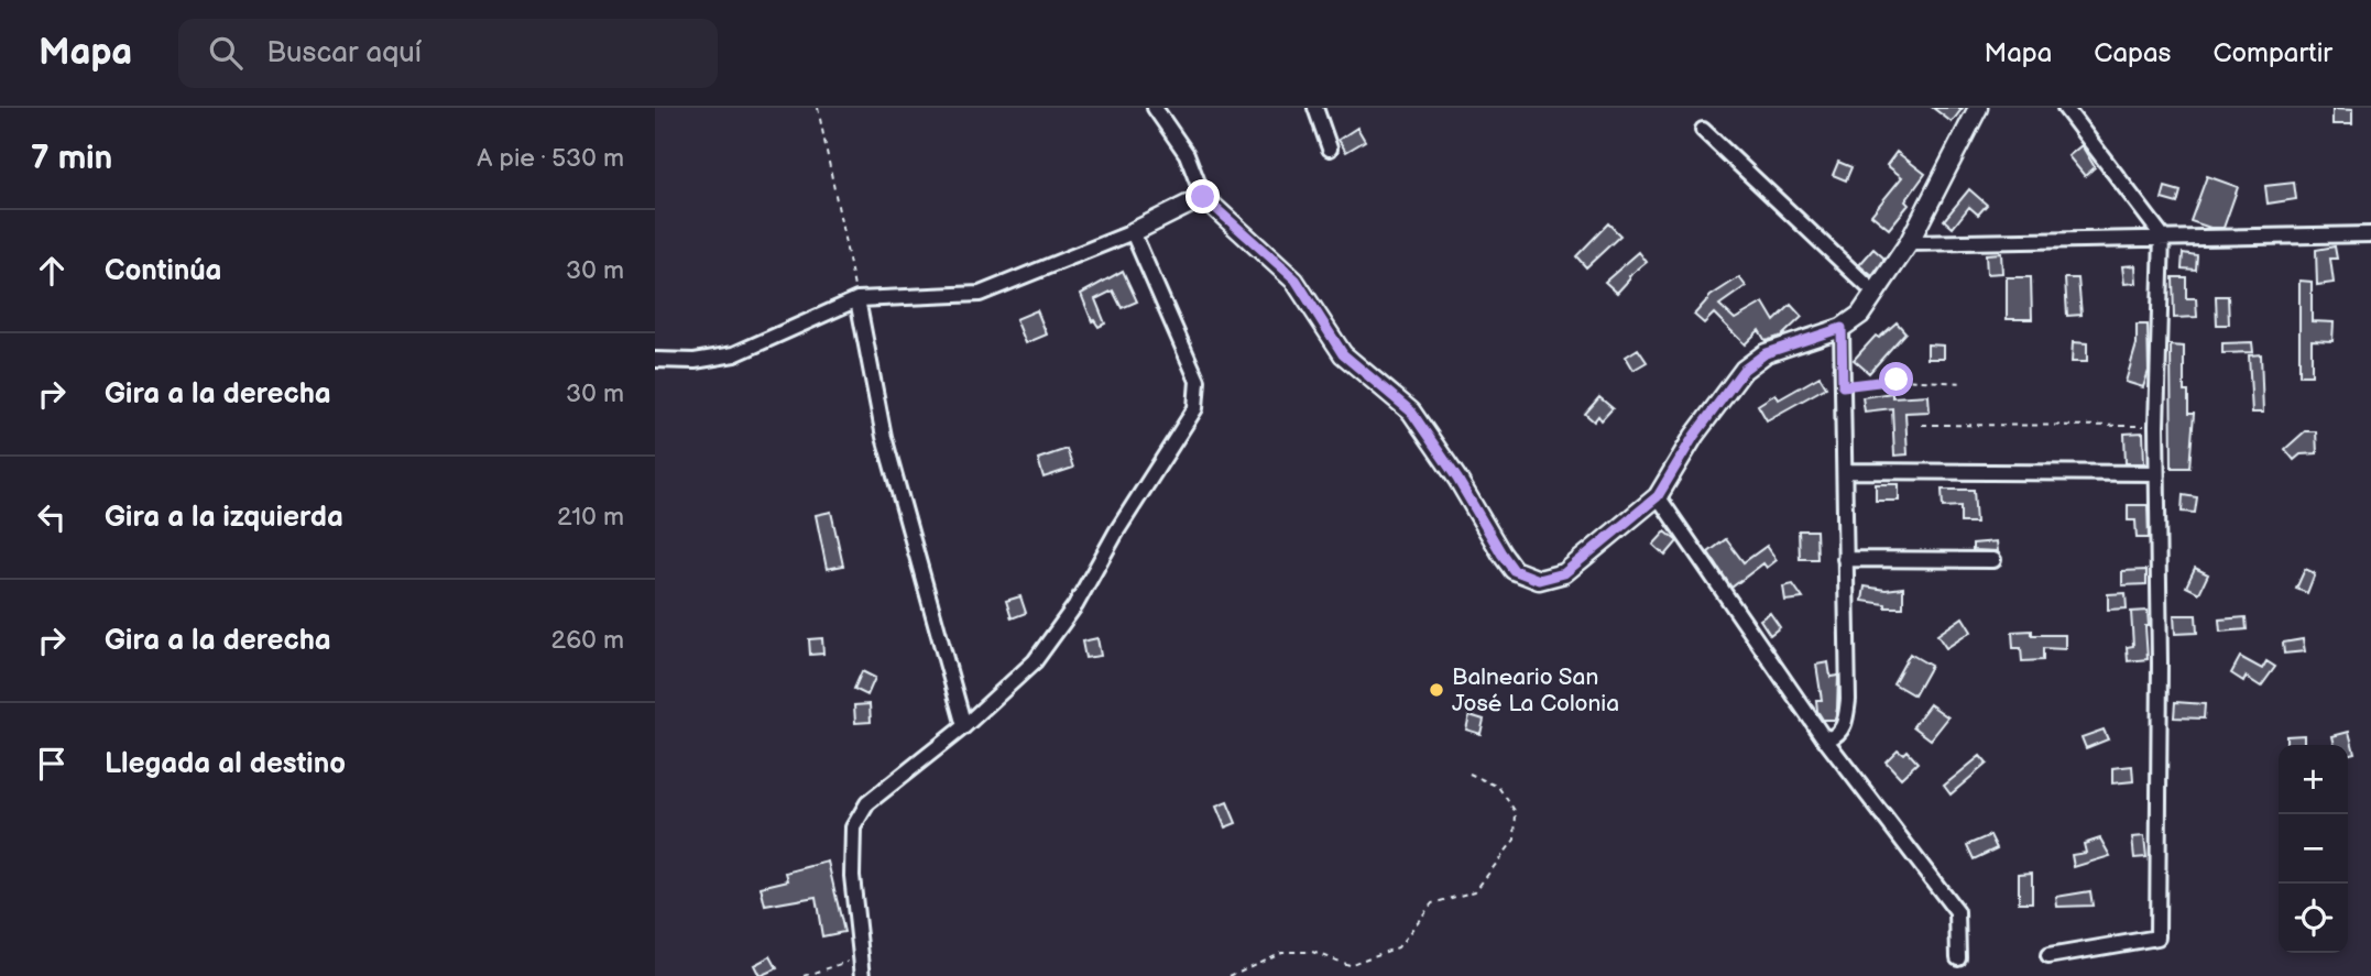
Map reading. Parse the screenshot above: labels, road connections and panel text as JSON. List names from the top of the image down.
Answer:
{
  "places": ["Balneario San José La Colonia"],
  "page": {
    "header": "Mapa",
    "search": "Buscar aquí",
    "nav": ["Mapa", "Capas", "Compartir"],
    "heading": ["7 min", "A pie · 530 m"],
    "list": [
      ["Continúa", "30 m"],
      ["Gira a la derecha", "30 m"],
      ["Gira a la izquierda", "210 m"],
      ["Gira a la derecha", "260 m"],
      "Llegada al destino"
    ],
    "map_buttons": ["+", "−"]
  }
}
